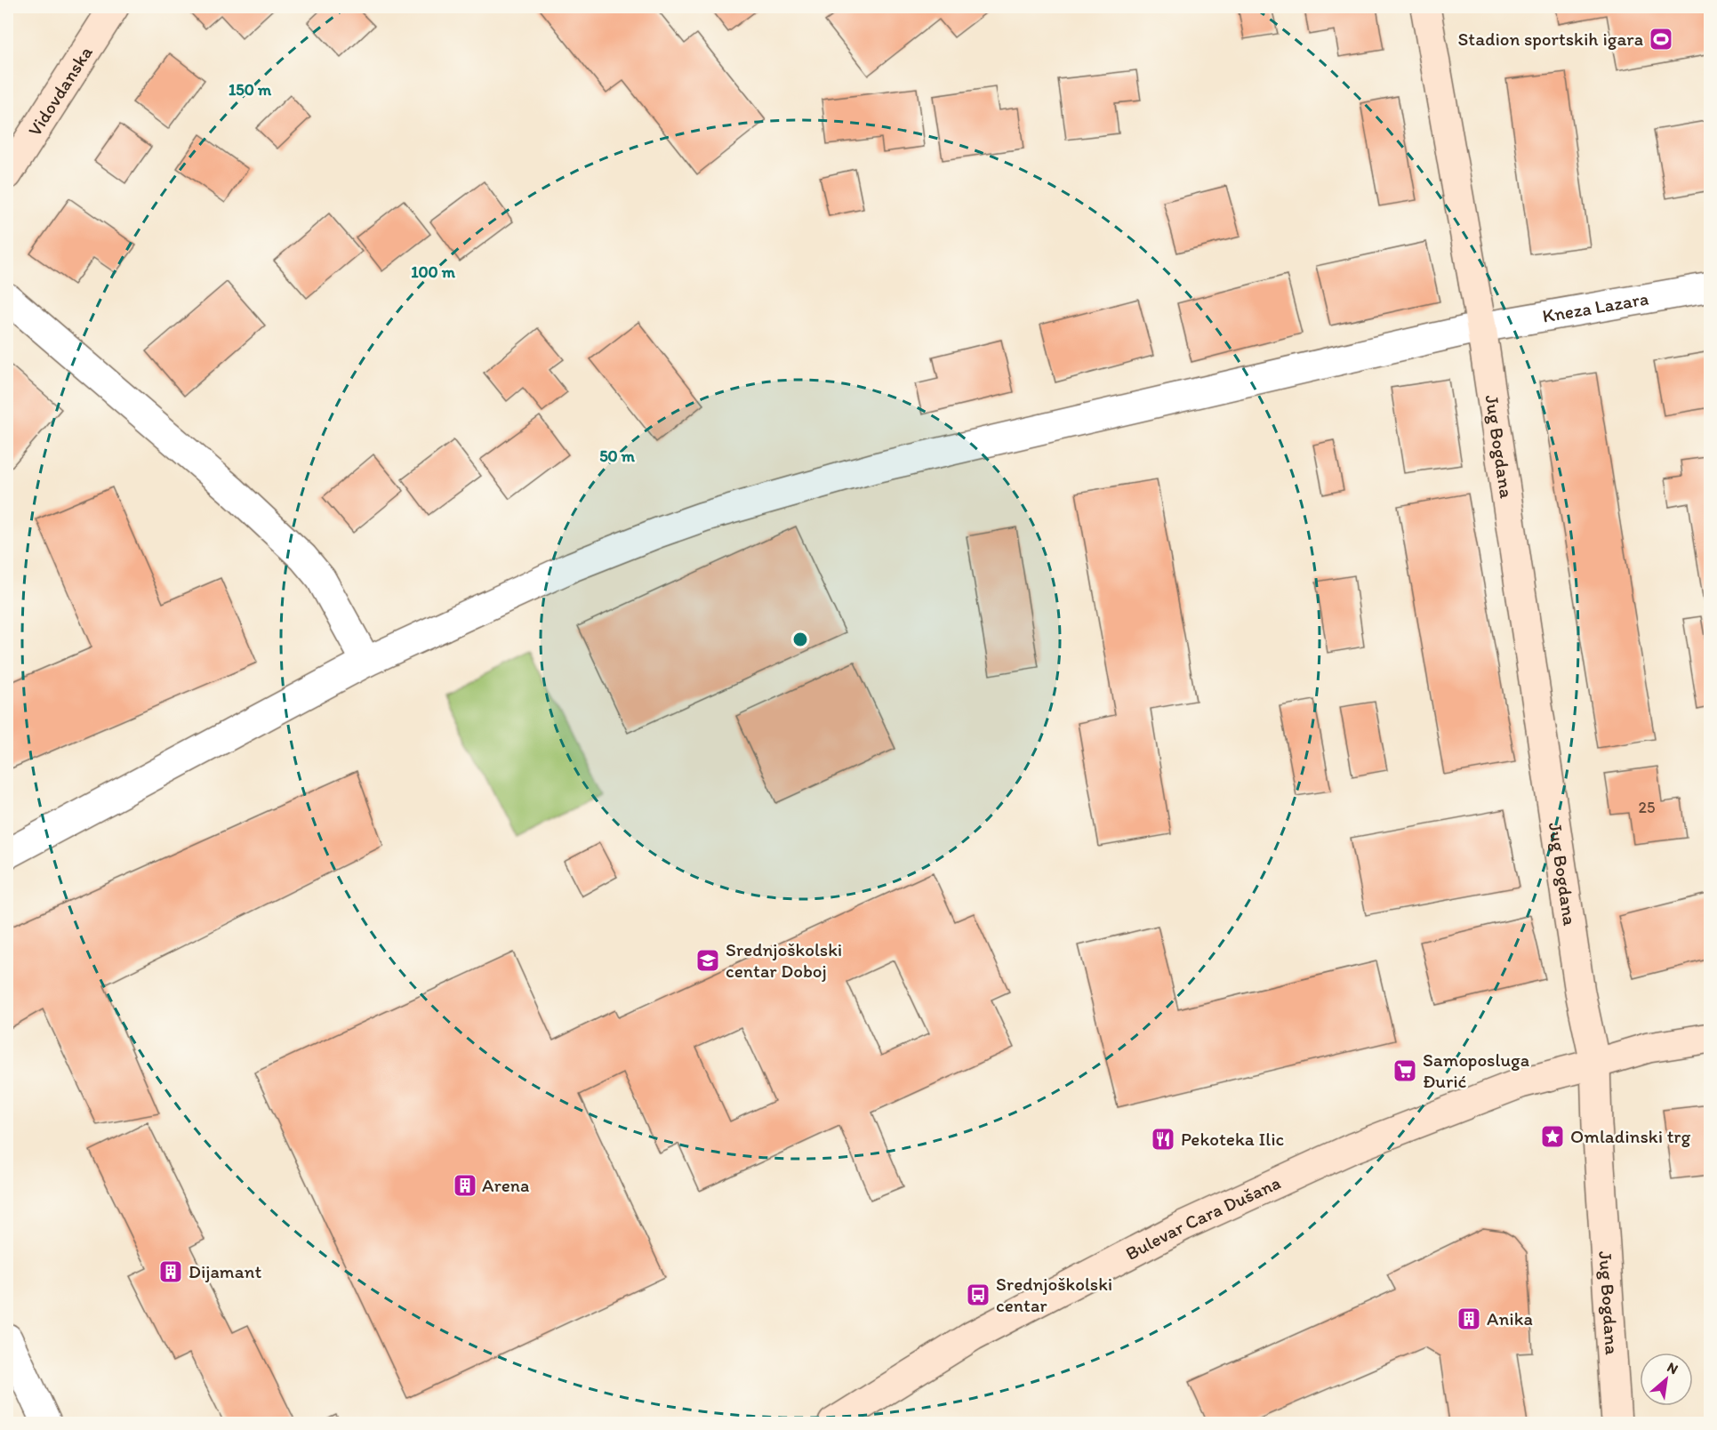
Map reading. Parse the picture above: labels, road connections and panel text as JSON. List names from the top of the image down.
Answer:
{
  "streets": {
    "street": [
      "Vidovdanska",
      "Kneza Lazara",
      "Jug Bogdana",
      "Bulevar Cara Dušana"
    ]
  },
  "crossings": [
    ["Kneza Lazara", "Jug Bogdana"],
    ["Jug Bogdana", "Bulevar Cara Dušana"]
  ],
  "places": {
    "sports": ["Stadion sportskih igara"],
    "school or university": ["Srednjoškolski centar Doboj"],
    "supermarket": ["Samoposluga Đurić"],
    "place": ["Omladinski trg"],
    "restaurant": ["Pekoteka Ilic"],
    "building": ["Arena", "Dijamant", "Anika"],
    "bus stop": ["Srednjoškolski centar"]
  },
  "house_numbers": ["25"],
  "north": "top right",
  "rings": ["150 m", "100 m", "50 m"]
}
